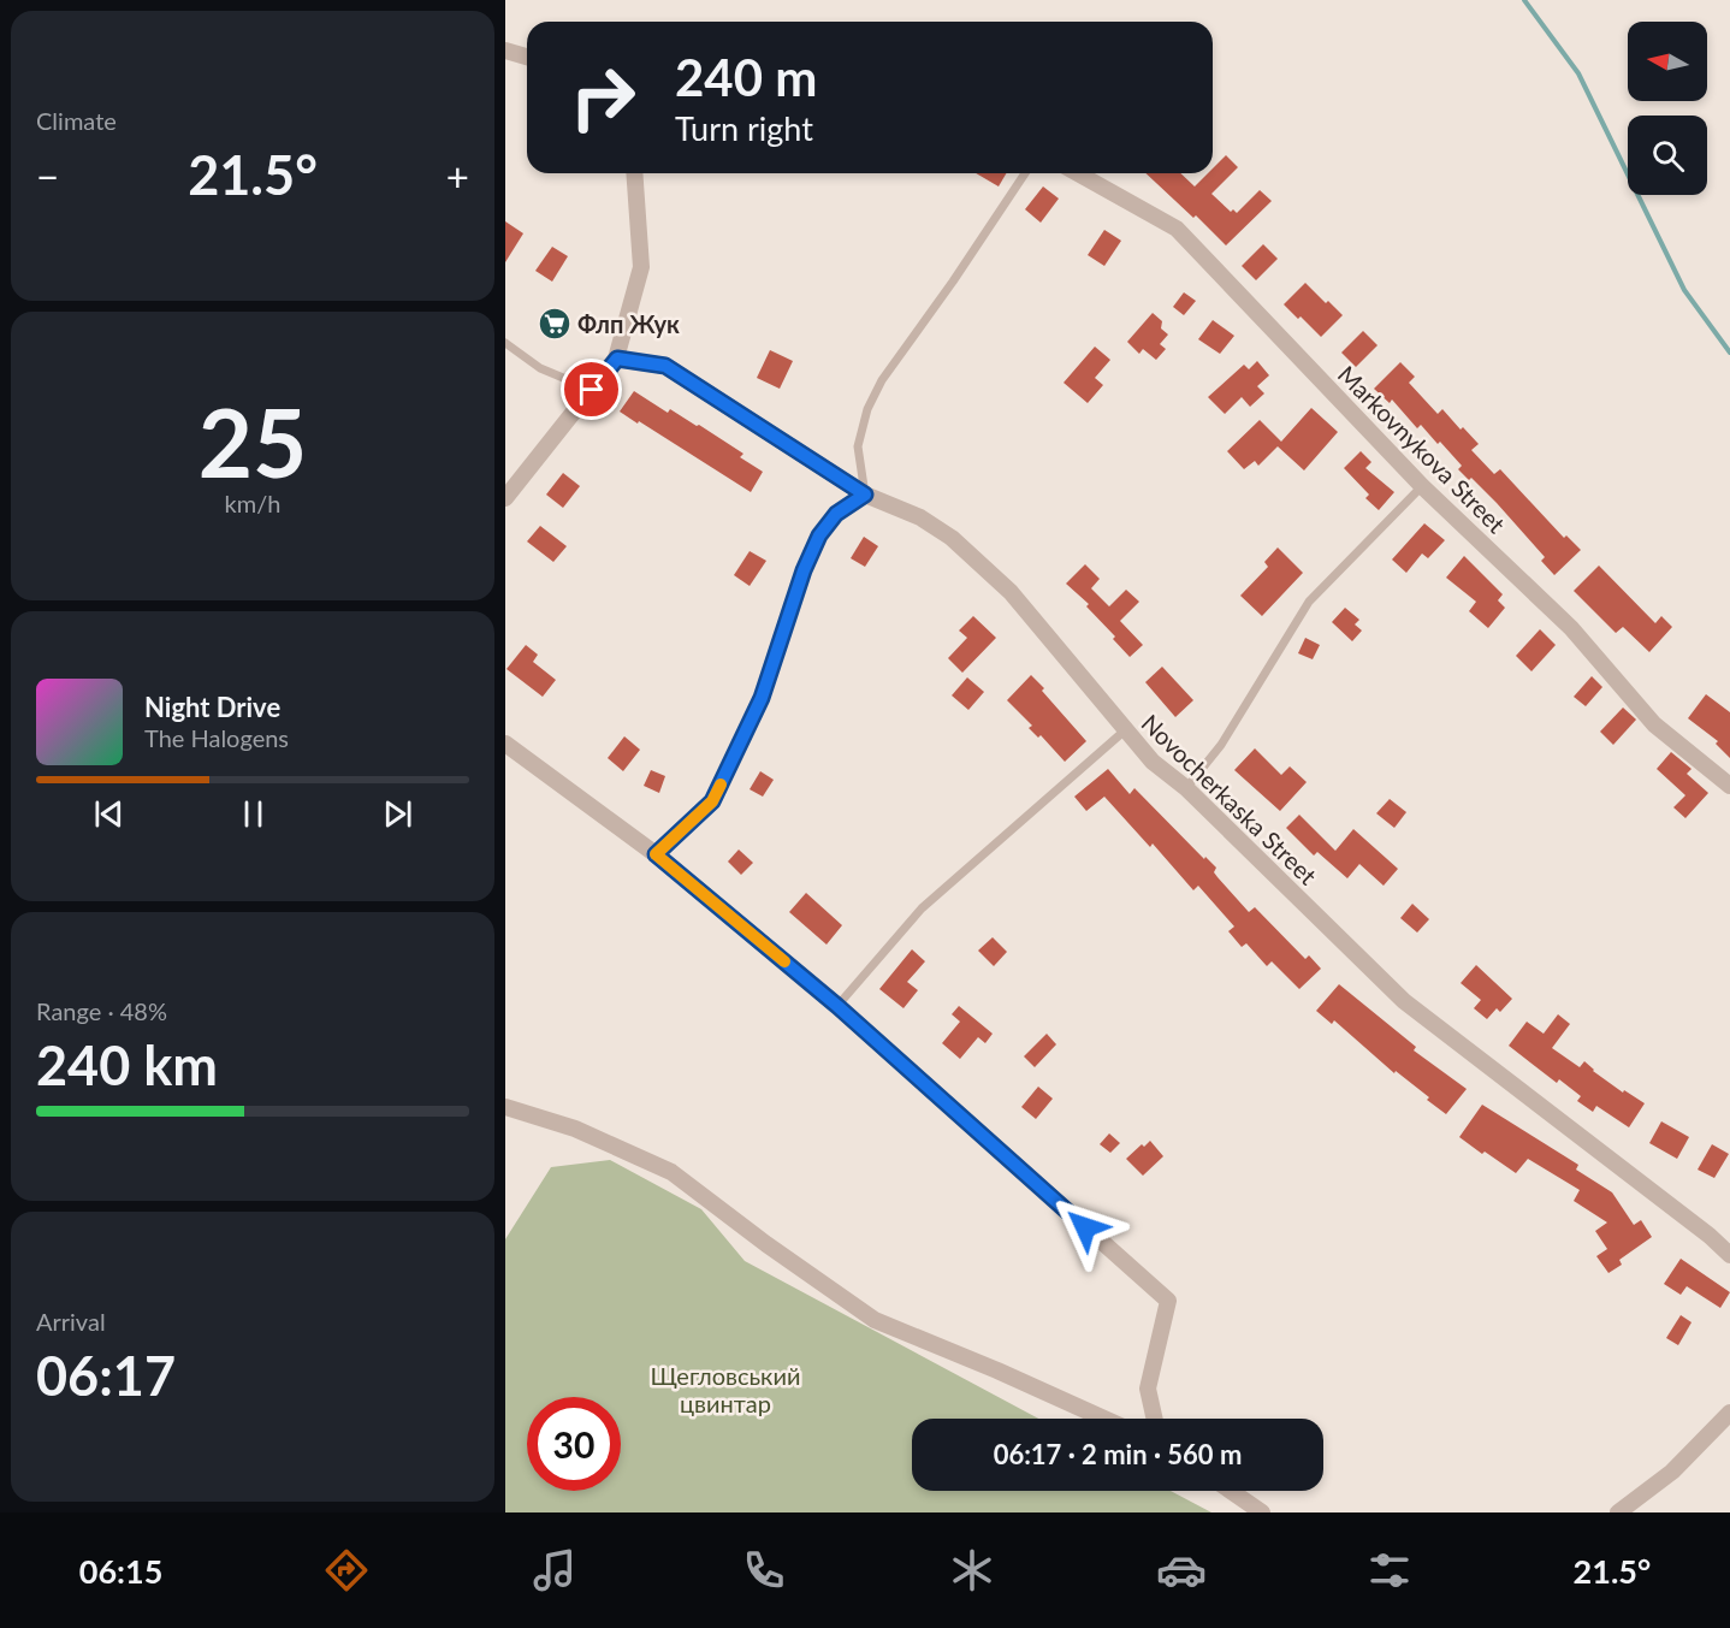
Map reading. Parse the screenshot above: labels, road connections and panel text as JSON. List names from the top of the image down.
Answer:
{
  "streets": {
    "street": ["Markovnykova Street", "Novocherkaska Street"]
  },
  "parks": ["Щегловський цвинтар"],
  "places": {
    "supermarket": ["Флп Жук"]
  },
  "north": "left",
  "page": {
    "tile": [
      "Climate",
      ["25", "km/h"],
      ["Range · 48%", "240 km"],
      ["Arrival", "06:17"]
    ],
    "turn": ["240 m", "Turn right"],
    "heat": ["−", "21.5°", "+"],
    "song": ["Night Drive", "The Halogens"],
    "limit": "30",
    "trip": "06:17 · 2 min · 560 m",
    "tabs": ["06:15", "21.5°"]
  }
}
